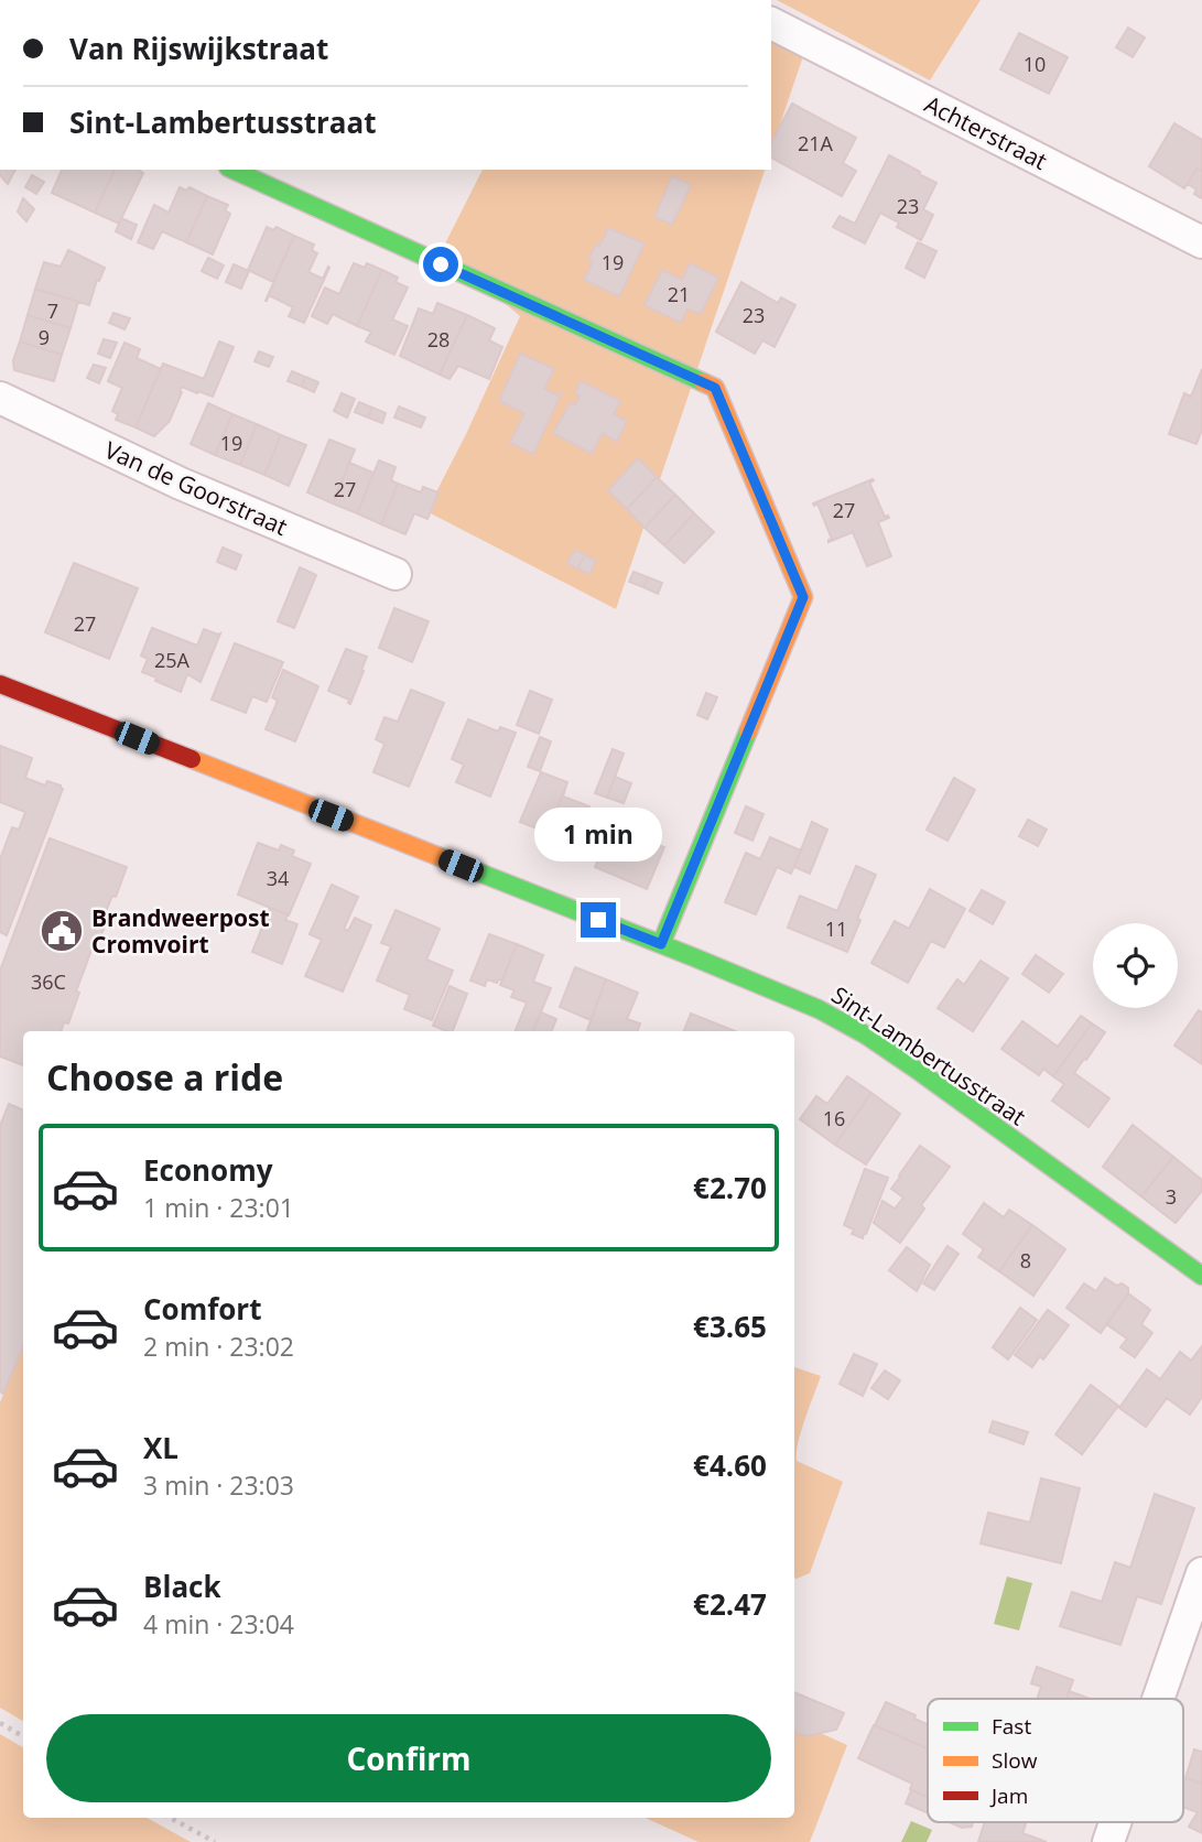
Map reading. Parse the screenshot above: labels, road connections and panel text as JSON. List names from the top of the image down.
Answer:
{
  "streets": {
    "main road": ["Sint-Lambertusstraat"],
    "street": ["Achterstraat", "Van de Goorstraat"]
  },
  "places": {
    "public building": ["Brandweerpost Cromvoirt"]
  },
  "house_numbers": [
    "10",
    "21A",
    "23",
    "19",
    "21",
    "7",
    "23",
    "9",
    "28",
    "19",
    "27",
    "27",
    "27",
    "25A",
    "34",
    "11",
    "36C",
    "16",
    "3",
    "8"
  ],
  "legend": ["Fast", "Slow", "Jam"],
  "page": {
    "banner": ["Van Rijswijkstraat", "Sint-Lambertusstraat"],
    "bubble": "1 min",
    "heading": "Choose a ride",
    "list": [
      {
        "name": "Economy",
        "note": "1 min · 23:01",
        "value": "€2.70"
      },
      {
        "name": "Comfort",
        "note": "2 min · 23:02",
        "value": "€3.65"
      },
      {
        "name": "XL",
        "note": "3 min · 23:03",
        "value": "€4.60"
      },
      {
        "name": "Black",
        "note": "4 min · 23:04",
        "value": "€2.47"
      }
    ],
    "buttons": "Confirm"
  }
}
